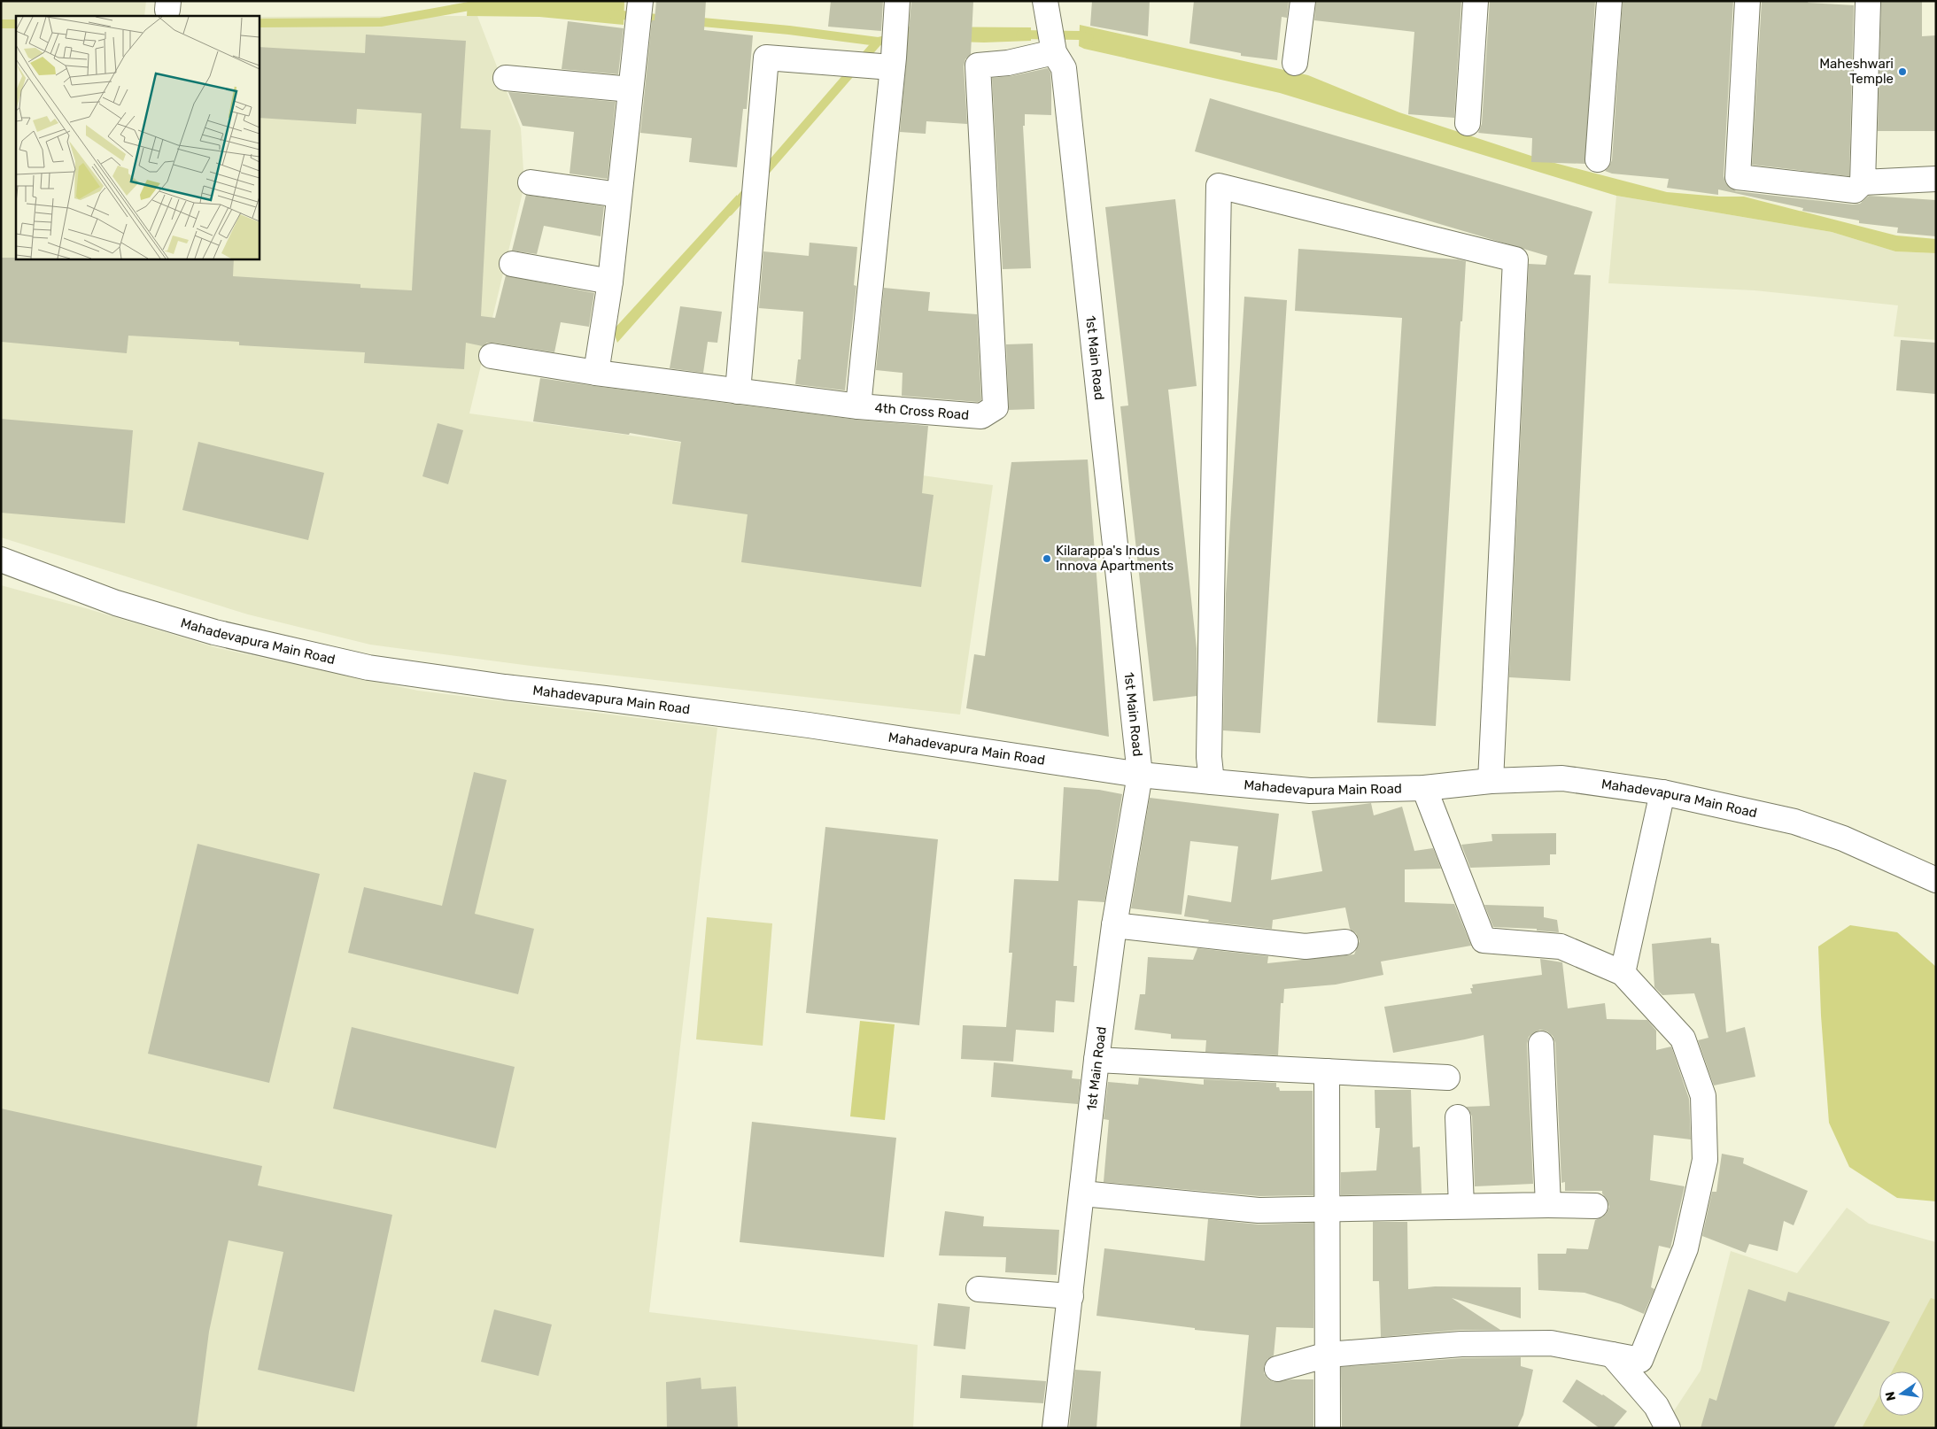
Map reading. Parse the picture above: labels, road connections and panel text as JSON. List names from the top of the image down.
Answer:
{
  "streets": {
    "street": ["1st Main Road", "4th Cross Road", "Mahadevapura Main Road"]
  },
  "crossings": [
    ["1st Main Road", "4th Cross Road"],
    ["1st Main Road", "Mahadevapura Main Road"]
  ],
  "places": ["Maheshwari Temple", "Kilarappa's Indus Innova Apartments"],
  "north": "left"
}
